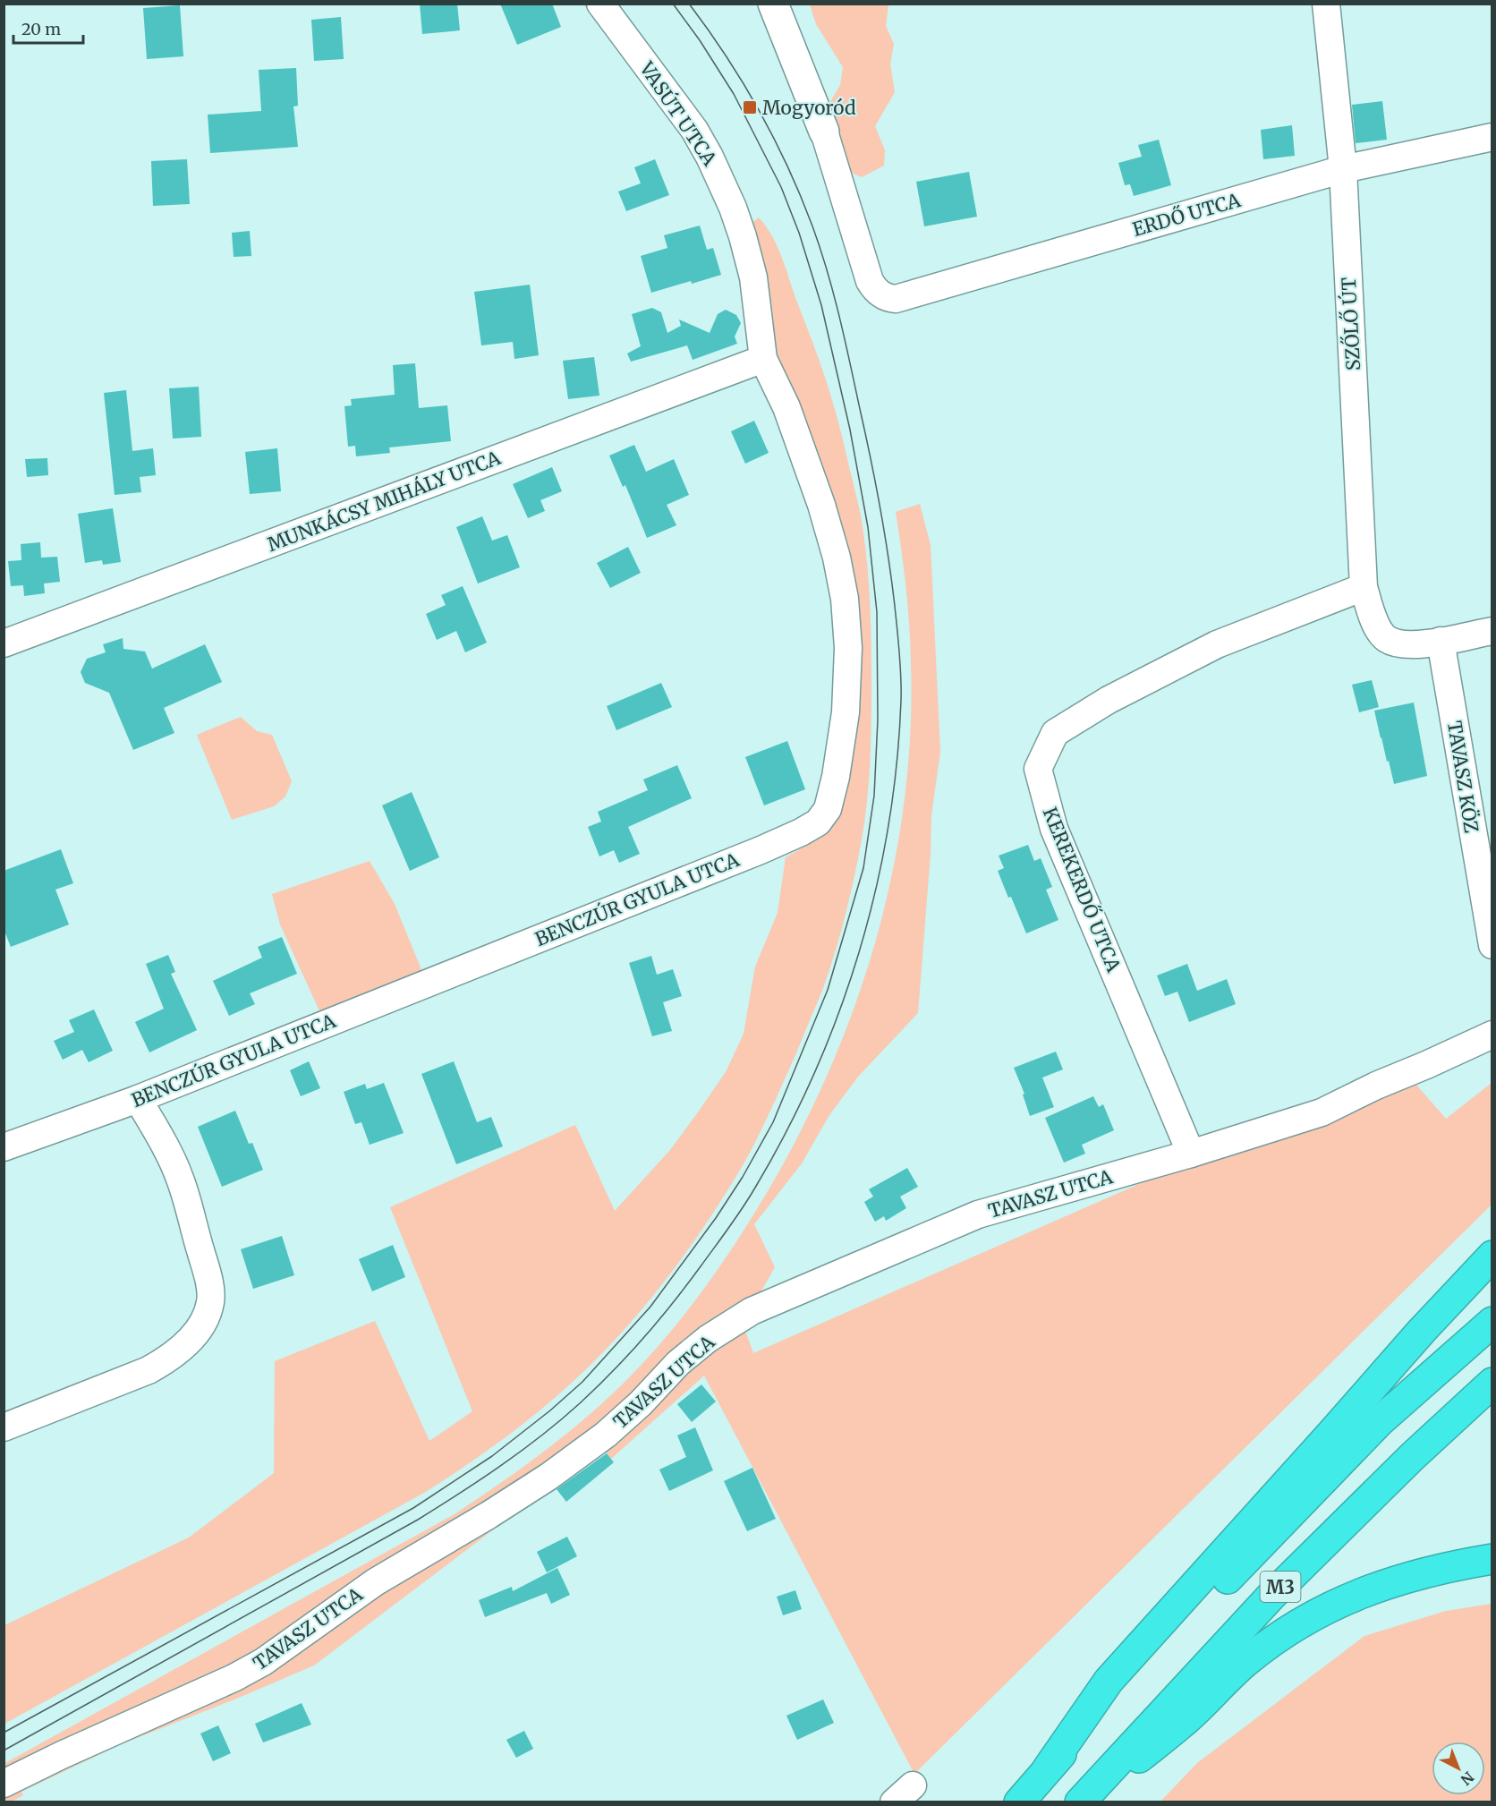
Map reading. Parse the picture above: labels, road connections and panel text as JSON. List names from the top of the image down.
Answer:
{
  "streets": {
    "highway": ["M3"],
    "street": [
      "VASÚT UTCA",
      "ERDŐ UTCA",
      "SZŐLŐ ÚT",
      "MUNKÁCSY MIHÁLY UTCA",
      "TAVASZ KÖZ",
      "KEREKERDŐ UTCA",
      "BENCZÚR GYULA UTCA",
      "TAVASZ UTCA"
    ]
  },
  "crossings": [
    ["VASÚT UTCA", "MUNKÁCSY MIHÁLY UTCA"],
    ["VASÚT UTCA", "BENCZÚR GYULA UTCA"],
    ["ERDŐ UTCA", "SZŐLŐ ÚT"],
    ["SZŐLŐ ÚT", "TAVASZ KÖZ"],
    ["SZŐLŐ ÚT", "KEREKERDŐ UTCA"],
    ["MUNKÁCSY MIHÁLY UTCA", "BENCZÚR GYULA UTCA"],
    ["KEREKERDŐ UTCA", "TAVASZ UTCA"]
  ],
  "places": {
    "transit": ["Mogyoród"]
  },
  "scale_bar": "20 m",
  "north": "bottom right"
}
